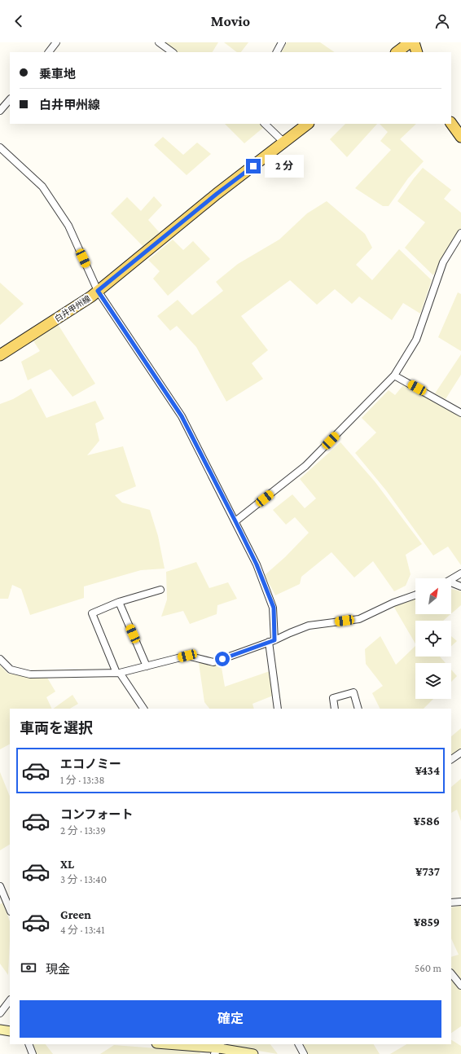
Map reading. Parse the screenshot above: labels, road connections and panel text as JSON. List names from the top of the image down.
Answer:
{
  "streets": {
    "main road": ["白井甲州線"]
  },
  "north": "top right",
  "page": {
    "header": "Movio",
    "banner": ["乗車地", "白井甲州線"],
    "bubble": "2 分",
    "heading": "車両を選択",
    "list": [
      {
        "name": "エコノミー",
        "note": "1 分 · 13:38",
        "value": "¥434"
      },
      {
        "name": "コンフォート",
        "note": "2 分 · 13:39",
        "value": "¥586"
      },
      {
        "name": "XL",
        "note": "3 分 · 13:40",
        "value": "¥737"
      },
      {
        "name": "Green",
        "note": "4 分 · 13:41",
        "value": "¥859"
      }
    ],
    "pay": ["現金", "560 m"],
    "buttons": "確定"
  }
}
